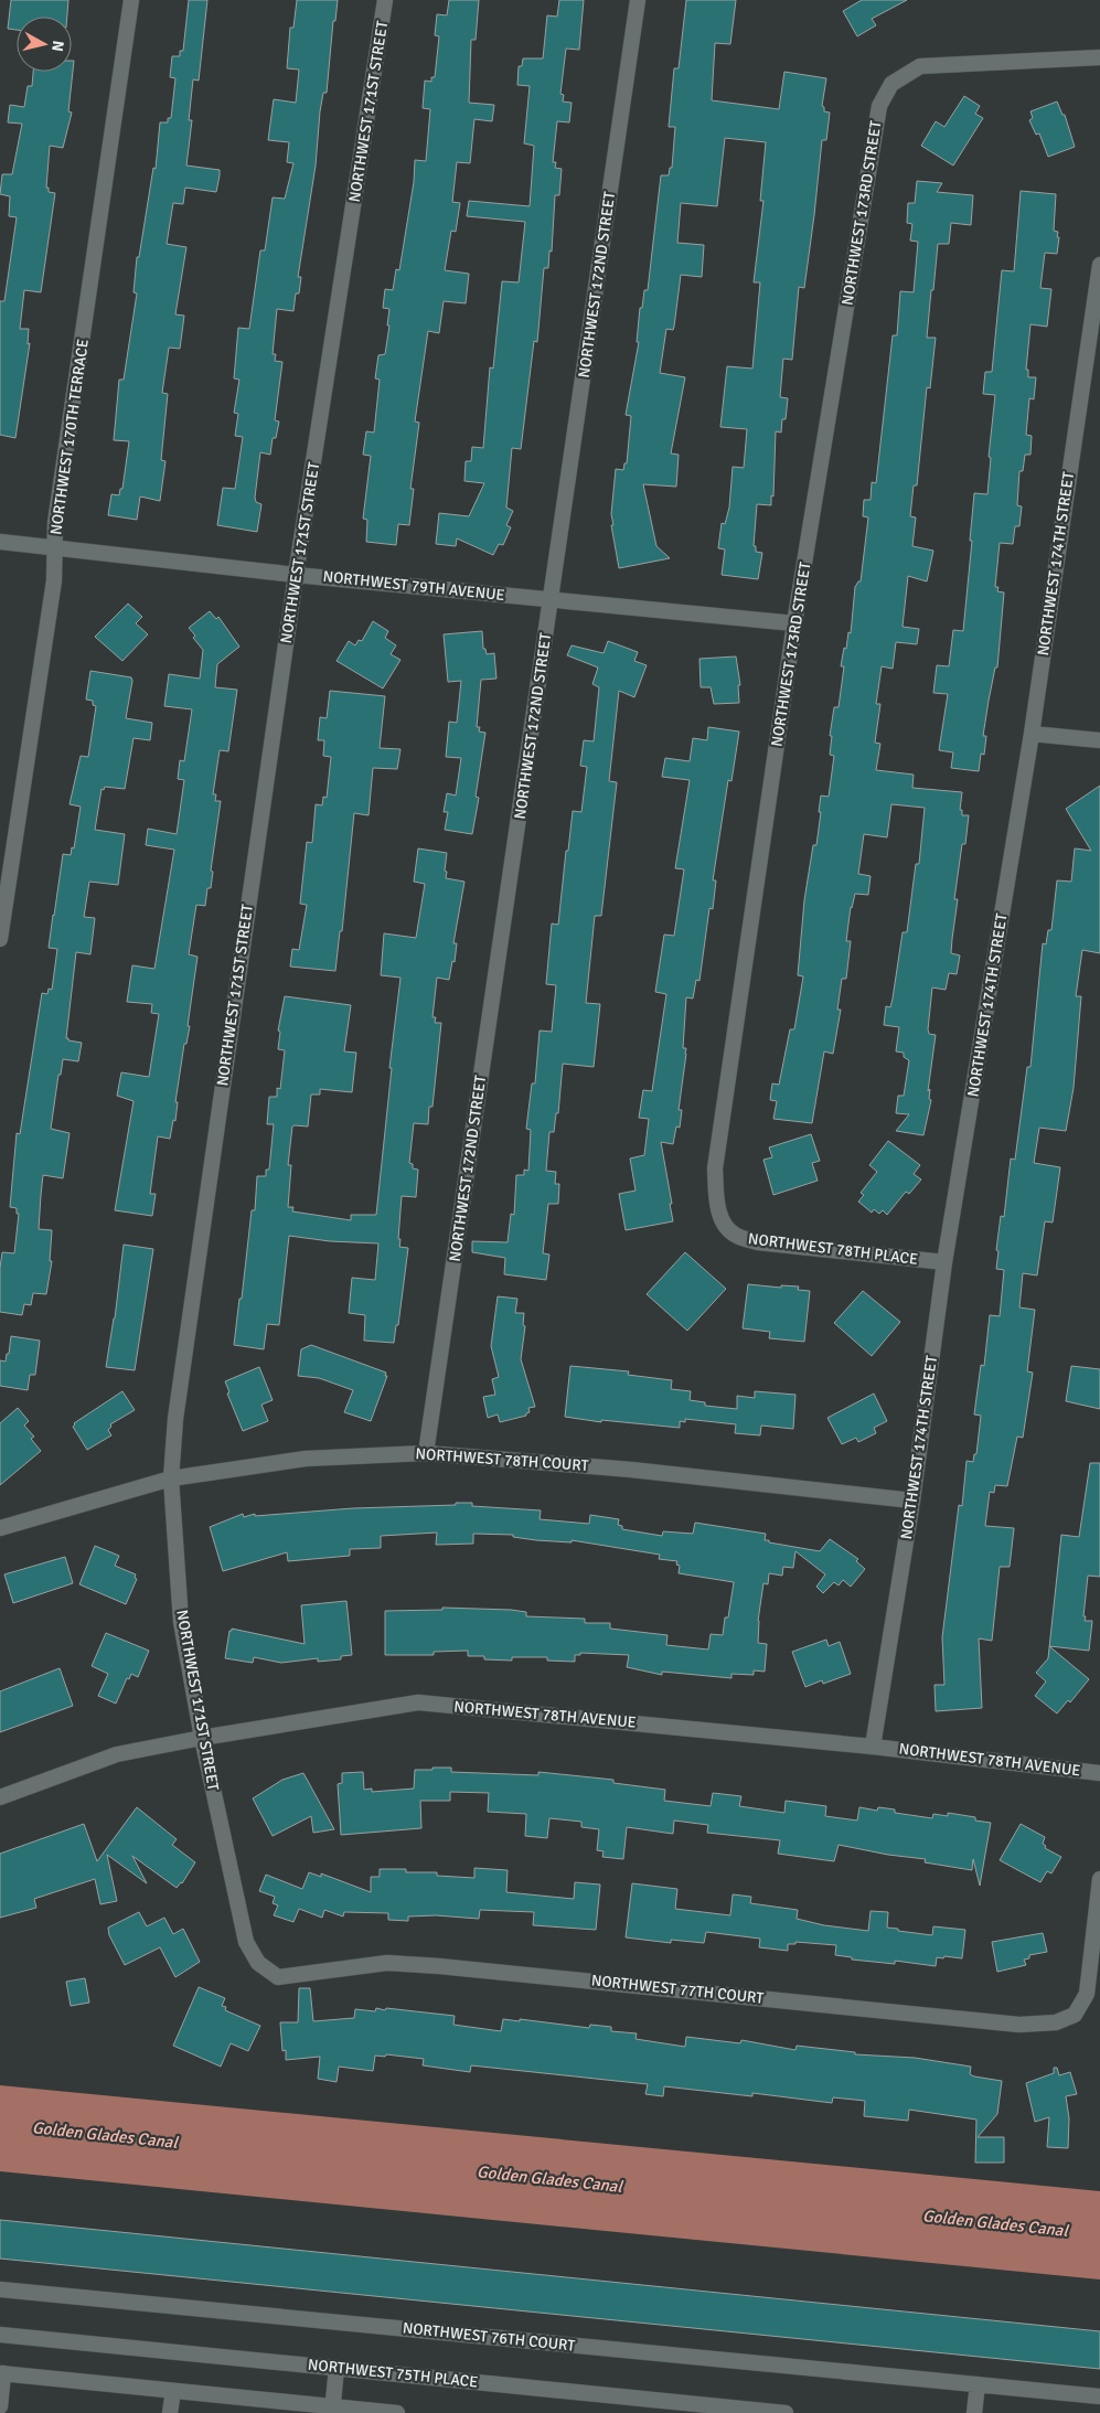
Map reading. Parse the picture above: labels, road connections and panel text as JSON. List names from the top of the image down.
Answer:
{
  "streets": {
    "street": [
      "NORTHWEST 171ST STREET",
      "NORTHWEST 173RD STREET",
      "NORTHWEST 172ND STREET",
      "NORTHWEST 170TH TERRACE",
      "NORTHWEST 174TH STREET",
      "NORTHWEST 79TH AVENUE",
      "NORTHWEST 78TH PLACE",
      "NORTHWEST 78TH COURT",
      "NORTHWEST 78TH AVENUE",
      "NORTHWEST 77TH COURT",
      "NORTHWEST 76TH COURT",
      "NORTHWEST 75TH PLACE"
    ]
  },
  "crossings": [
    ["NORTHWEST 171ST STREET", "NORTHWEST 79TH AVENUE"],
    ["NORTHWEST 171ST STREET", "NORTHWEST 78TH COURT"],
    ["NORTHWEST 171ST STREET", "NORTHWEST 78TH AVENUE"],
    ["NORTHWEST 171ST STREET", "NORTHWEST 77TH COURT"],
    ["NORTHWEST 173RD STREET", "NORTHWEST 79TH AVENUE"],
    ["NORTHWEST 173RD STREET", "NORTHWEST 78TH PLACE"],
    ["NORTHWEST 172ND STREET", "NORTHWEST 79TH AVENUE"],
    ["NORTHWEST 172ND STREET", "NORTHWEST 78TH COURT"],
    ["NORTHWEST 170TH TERRACE", "NORTHWEST 79TH AVENUE"],
    ["NORTHWEST 174TH STREET", "NORTHWEST 78TH PLACE"],
    ["NORTHWEST 174TH STREET", "NORTHWEST 78TH COURT"],
    ["NORTHWEST 174TH STREET", "NORTHWEST 78TH AVENUE"]
  ],
  "water": ["Golden Glades Canal"],
  "north": "right"
}
